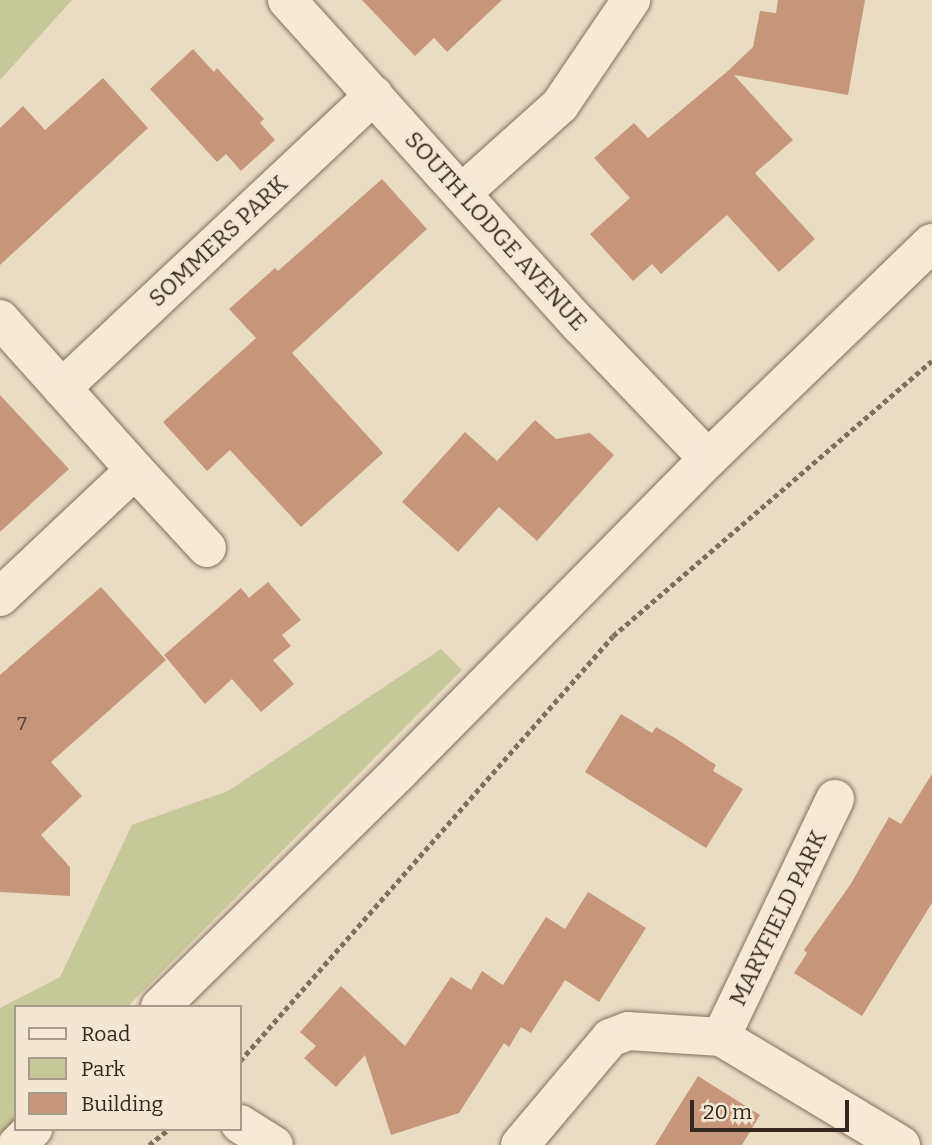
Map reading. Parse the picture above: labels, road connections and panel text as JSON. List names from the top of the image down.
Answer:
{
  "streets": {
    "street": ["SOUTH LODGE AVENUE", "SOMMERS PARK", "MARYFIELD PARK"]
  },
  "crossings": [
    ["SOUTH LODGE AVENUE", "SOMMERS PARK"]
  ],
  "house_numbers": ["7"],
  "legend": ["Road", "Park", "Building"],
  "scale_bar": "20 m"
}
